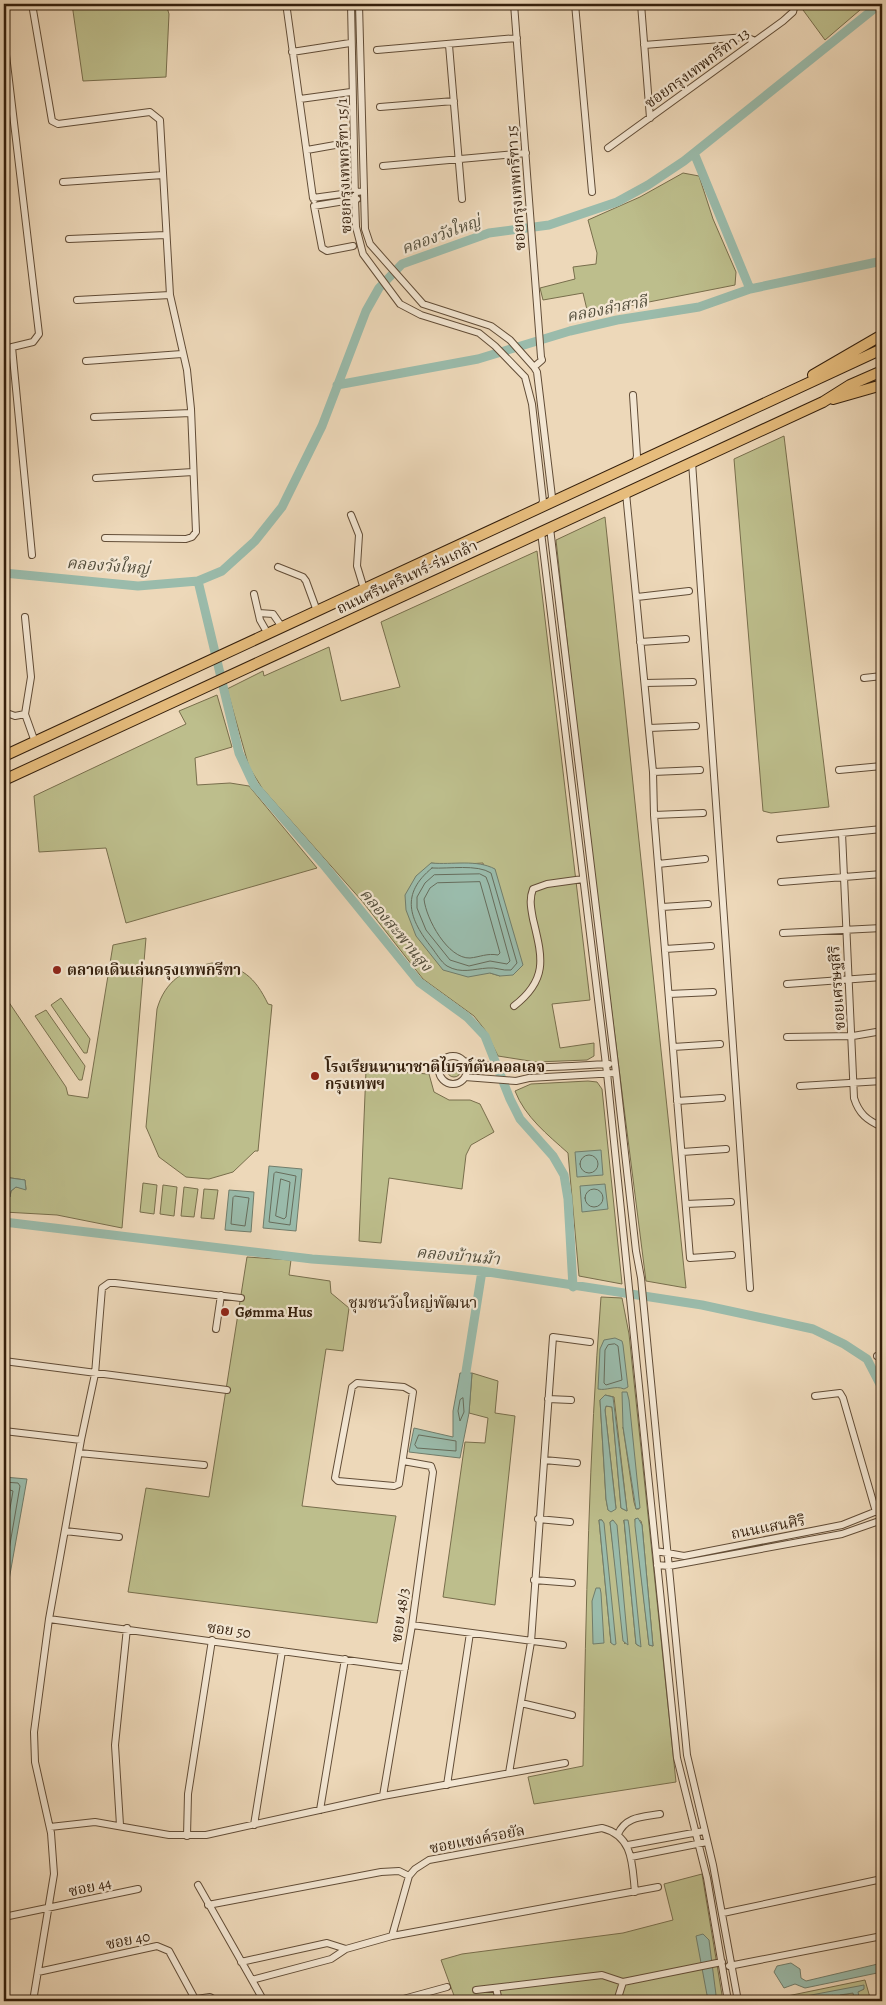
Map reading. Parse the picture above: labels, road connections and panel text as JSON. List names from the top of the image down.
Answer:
{
  "streets": {
    "main road": ["ถนนศรีนครินทร์-ร่มเกล้า"],
    "street": [
      "ซอยกรุงเทพกรีฑา 13",
      "ซอยกรุงเทพกรีฑา 15/1",
      "ซอยกรุงเทพกรีฑา 15",
      "ซอยเศรษฐสิริ",
      "ถนนแสนศิริ",
      "ซอย 48/3",
      "ซอย 50",
      "ซอยแซงค์รอยัล",
      "ซอย 44",
      "ซอย 40"
    ]
  },
  "crossings": [
    ["ซอยกรุงเทพกรีฑา 15/1", "ซอยกรุงเทพกรีฑา 15"],
    ["ซอยกรุงเทพกรีฑา 15/1", "ถนนศรีนครินทร์-ร่มเกล้า"],
    ["ซอย 48/3", "ซอย 50"]
  ],
  "districts": ["ชุมชนวังใหญ่พัฒนา"],
  "water": [
    "คลองวังใหญ่",
    "คลองลำสาลี",
    "คลองสะพานสูง",
    "คลองบ้านม้า"
  ],
  "places": ["ตลาดเดินเล่นกรุงเทพกรีฑา", "โรงเรียนนานาชาติไบรท์ตันคอลเลจ กรุงเทพฯ", "Gømma Hus"]
}
